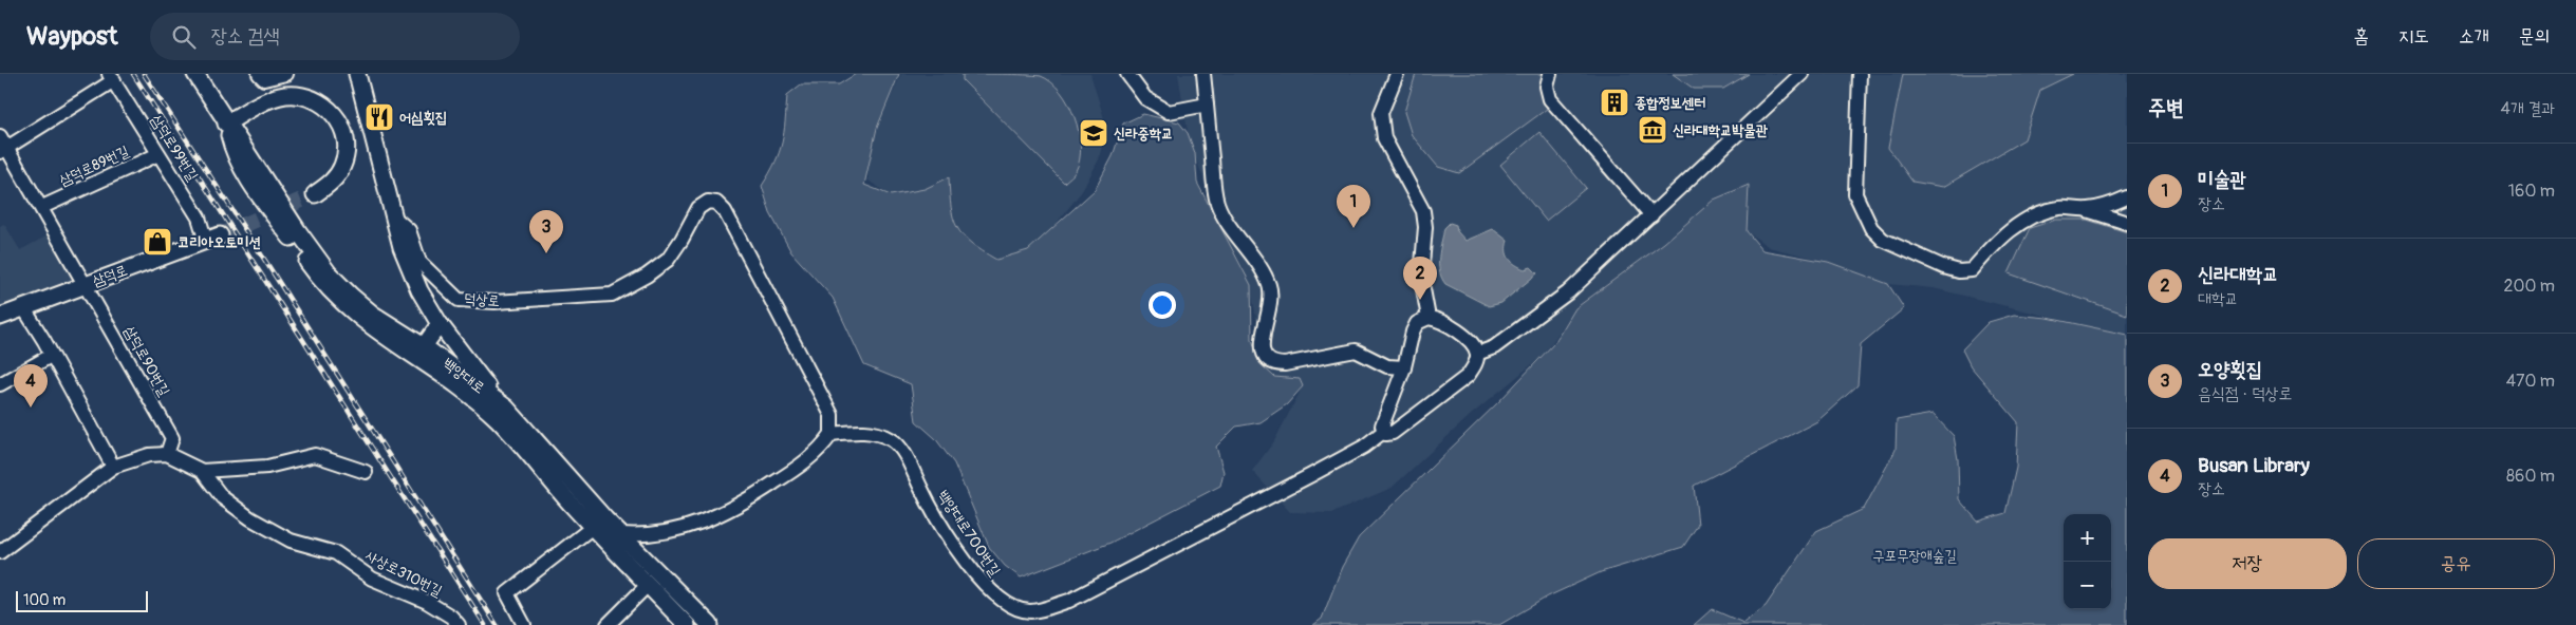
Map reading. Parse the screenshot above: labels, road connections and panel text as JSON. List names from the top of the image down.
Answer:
{
  "streets": {
    "main road": ["삼덕로", "덕상로", "백양대로"],
    "street": [
      "삼덕로99번길",
      "삼덕로89번길",
      "삼덕로90번길",
      "백양대로700번길",
      "사상로310번길"
    ]
  },
  "crossings": [
    ["삼덕로99번길", "삼덕로89번길"],
    ["삼덕로99번길", "삼덕로"],
    ["삼덕로", "삼덕로90번길"],
    ["덕상로", "백양대로"],
    ["덕상로", "백양대로700번길"],
    ["삼덕로90번길", "사상로310번길"]
  ],
  "parks": ["구포무장애숲길"],
  "places": {
    "building": ["종합정보센터"],
    "restaurant": ["어심횟집"],
    "museum": ["신라대학교박물관"],
    "school or university": ["신라중학교"],
    "shop": ["코리아오토미션"]
  },
  "scale_bar": "100 m",
  "page": {
    "header": "Waypost",
    "search": "장소 검색",
    "nav": [
      "홈",
      "지도",
      "소개",
      "문의"
    ],
    "heading": ["주변", "4개 결과"],
    "list": [
      {
        "mark": "1",
        "name": "미술관",
        "note": "장소",
        "value": "160 m"
      },
      {
        "mark": "2",
        "name": "신라대학교",
        "note": "대학교",
        "value": "200 m"
      },
      {
        "mark": "3",
        "name": "오양횟집",
        "note": "음식점 · 덕상로",
        "value": "470 m"
      },
      {
        "mark": "4",
        "name": "Busan Library",
        "note": "장소",
        "value": "860 m"
      }
    ],
    "pins": [
      "1",
      "3",
      "2",
      "4"
    ],
    "map_buttons": ["+", "−"],
    "buttons": ["저장", "공유"],
    "scale": "100 m"
  }
}
